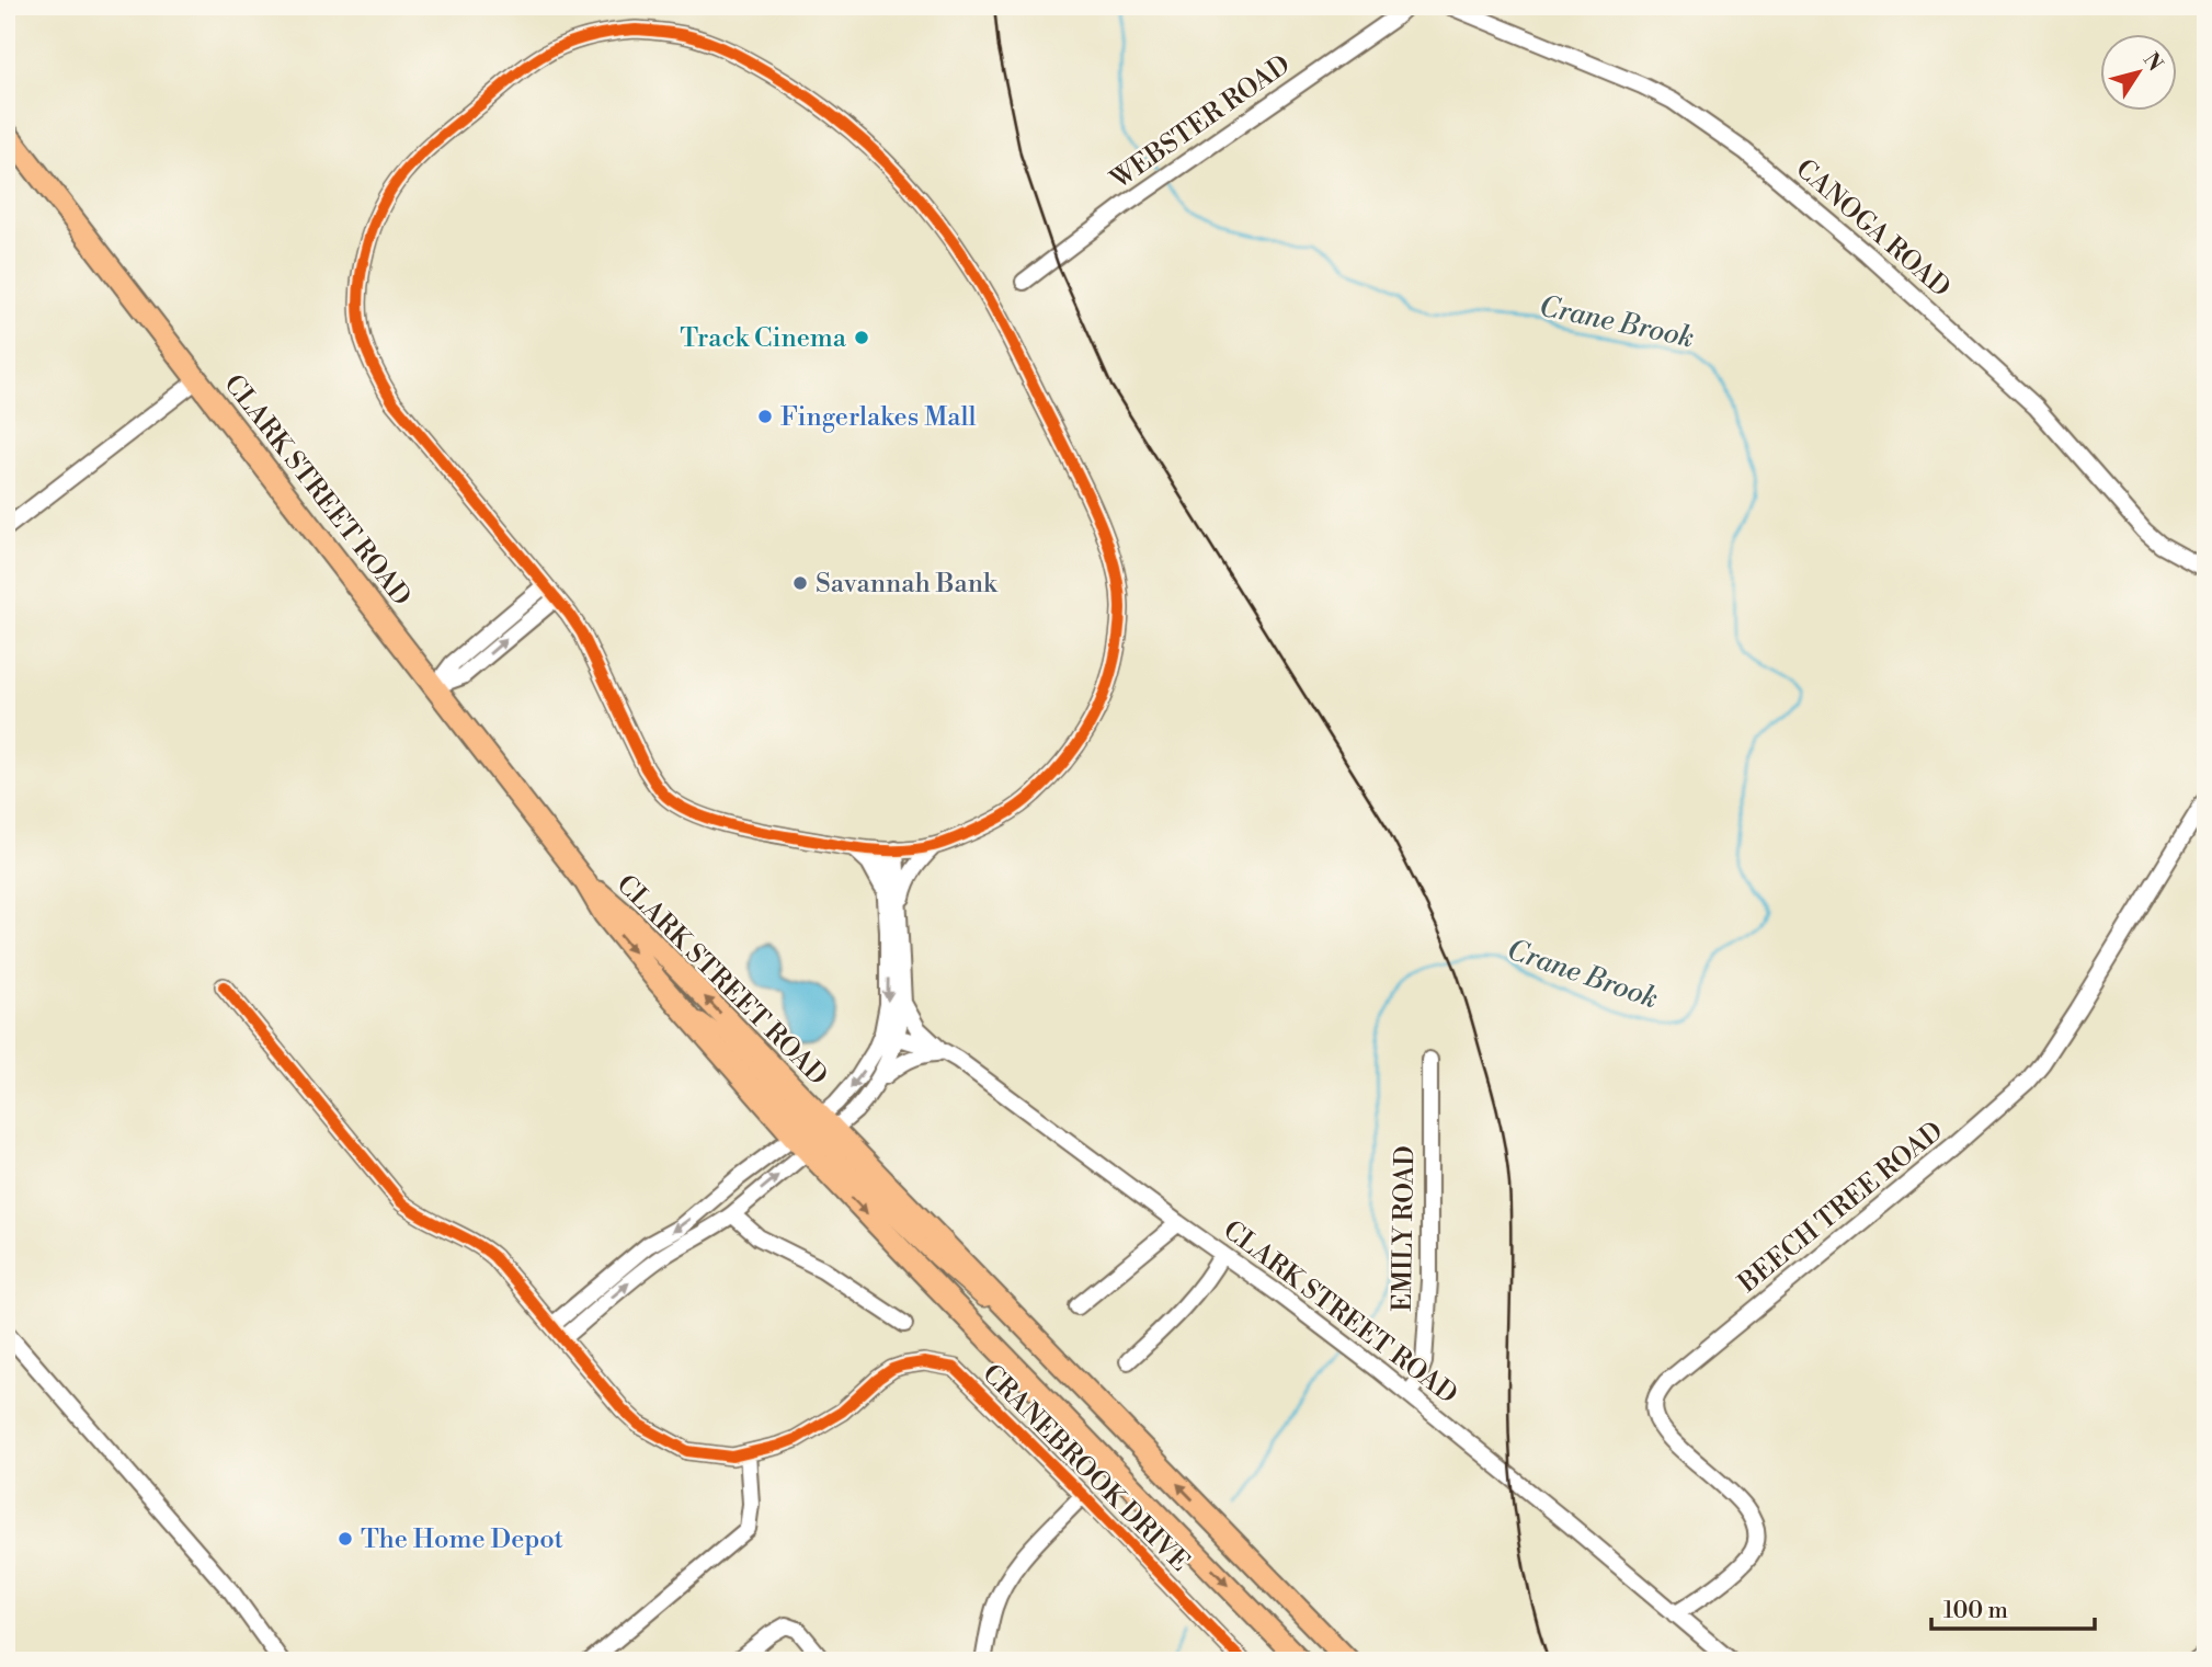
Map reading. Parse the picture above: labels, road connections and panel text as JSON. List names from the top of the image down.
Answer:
{
  "streets": {
    "highway": ["CLARK STREET ROAD"],
    "street": [
      "WEBSTER ROAD",
      "CANOGA ROAD",
      "BEECH TREE ROAD",
      "EMILY ROAD",
      "CRANEBROOK DRIVE"
    ]
  },
  "crossings": [
    ["CLARK STREET ROAD", "BEECH TREE ROAD"],
    ["CLARK STREET ROAD", "EMILY ROAD"]
  ],
  "water": ["Crane Brook"],
  "places": [
    "Track Cinema",
    "Fingerlakes Mall",
    "Savannah Bank",
    "The Home Depot"
  ],
  "scale_bar": "100 m",
  "north": "top right"
}
